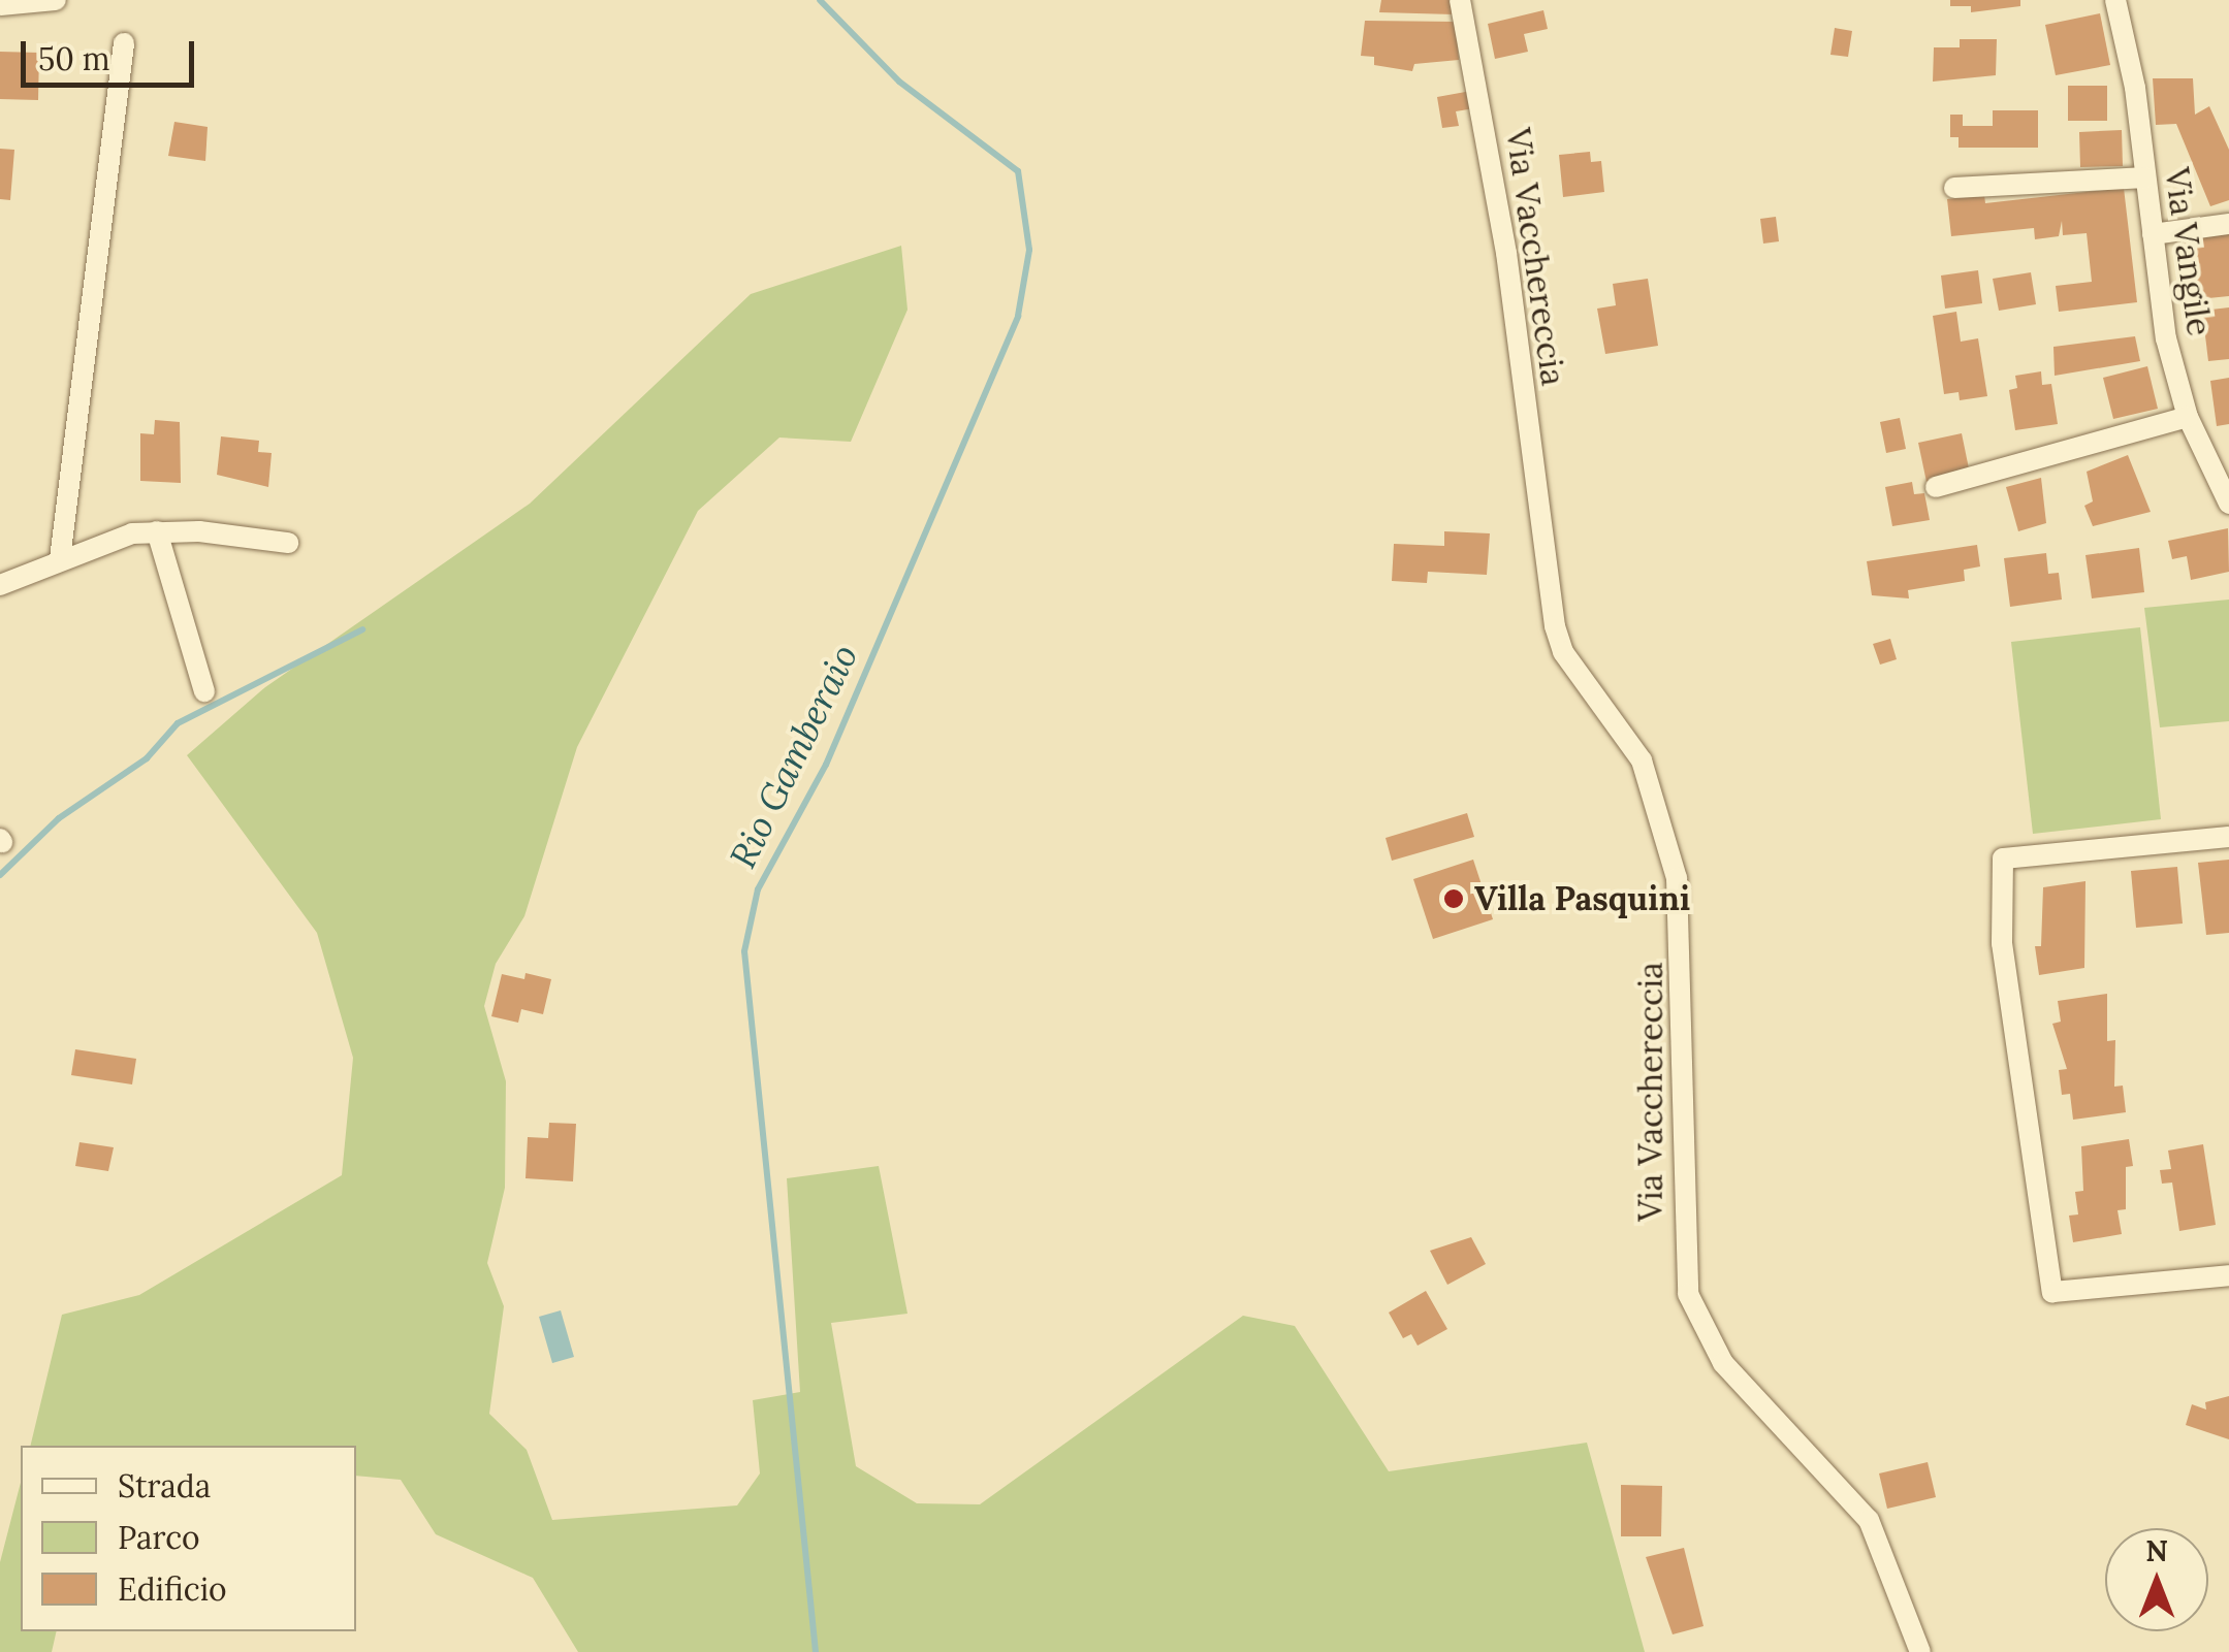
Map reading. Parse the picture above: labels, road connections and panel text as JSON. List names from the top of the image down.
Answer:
{
  "streets": {
    "street": ["Via Vangile", "Via Vacchereccia"]
  },
  "water": ["Rio Gamberaio"],
  "places": ["Villa Pasquini"],
  "legend": ["Strada", "Parco", "Edificio"],
  "scale_bar": "50 m",
  "north": "top"
}
